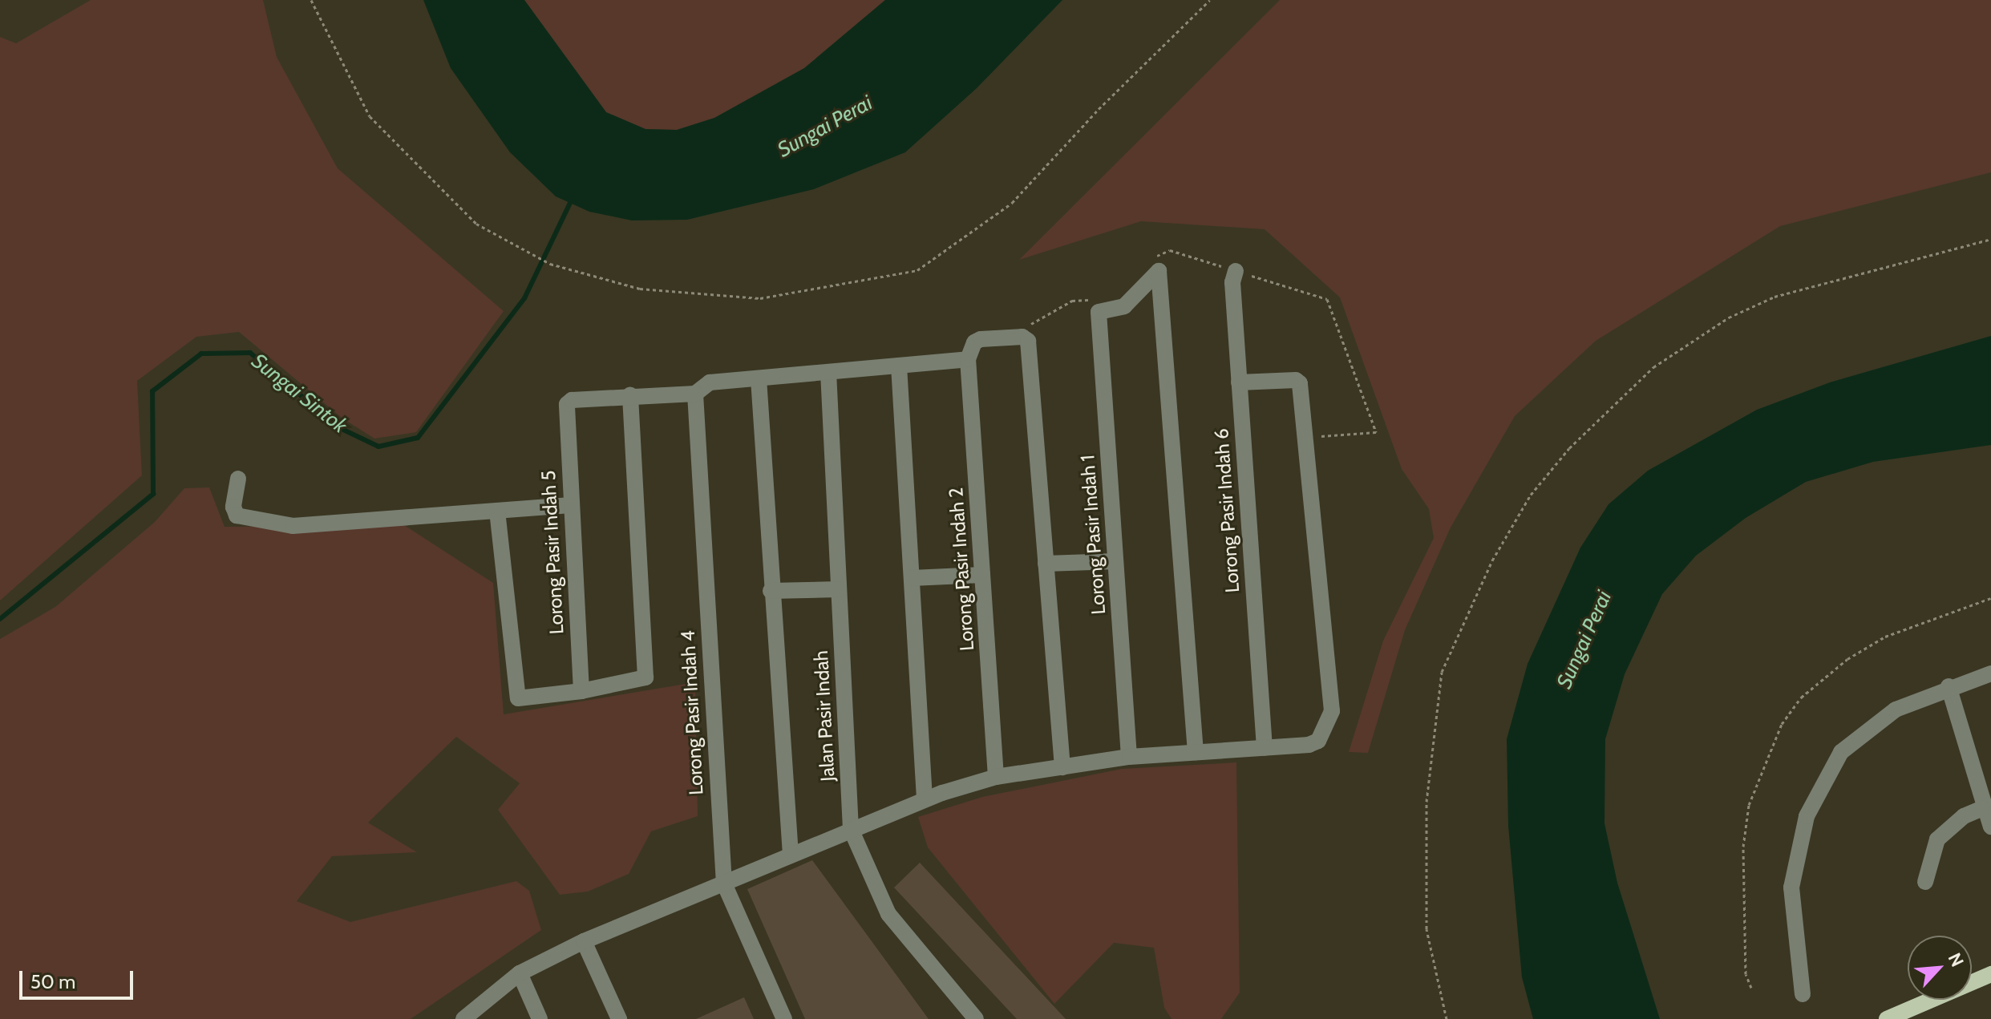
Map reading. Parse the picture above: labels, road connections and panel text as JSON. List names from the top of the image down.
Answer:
{
  "streets": {
    "street": [
      "Lorong Pasir Indah 6",
      "Lorong Pasir Indah 1",
      "Lorong Pasir Indah 5",
      "Lorong Pasir Indah 2",
      "Lorong Pasir Indah 4",
      "Jalan Pasir Indah"
    ]
  },
  "water": ["Sungai Perai", "Sungai Sintok"],
  "scale_bar": "50 m",
  "north": "top right"
}
